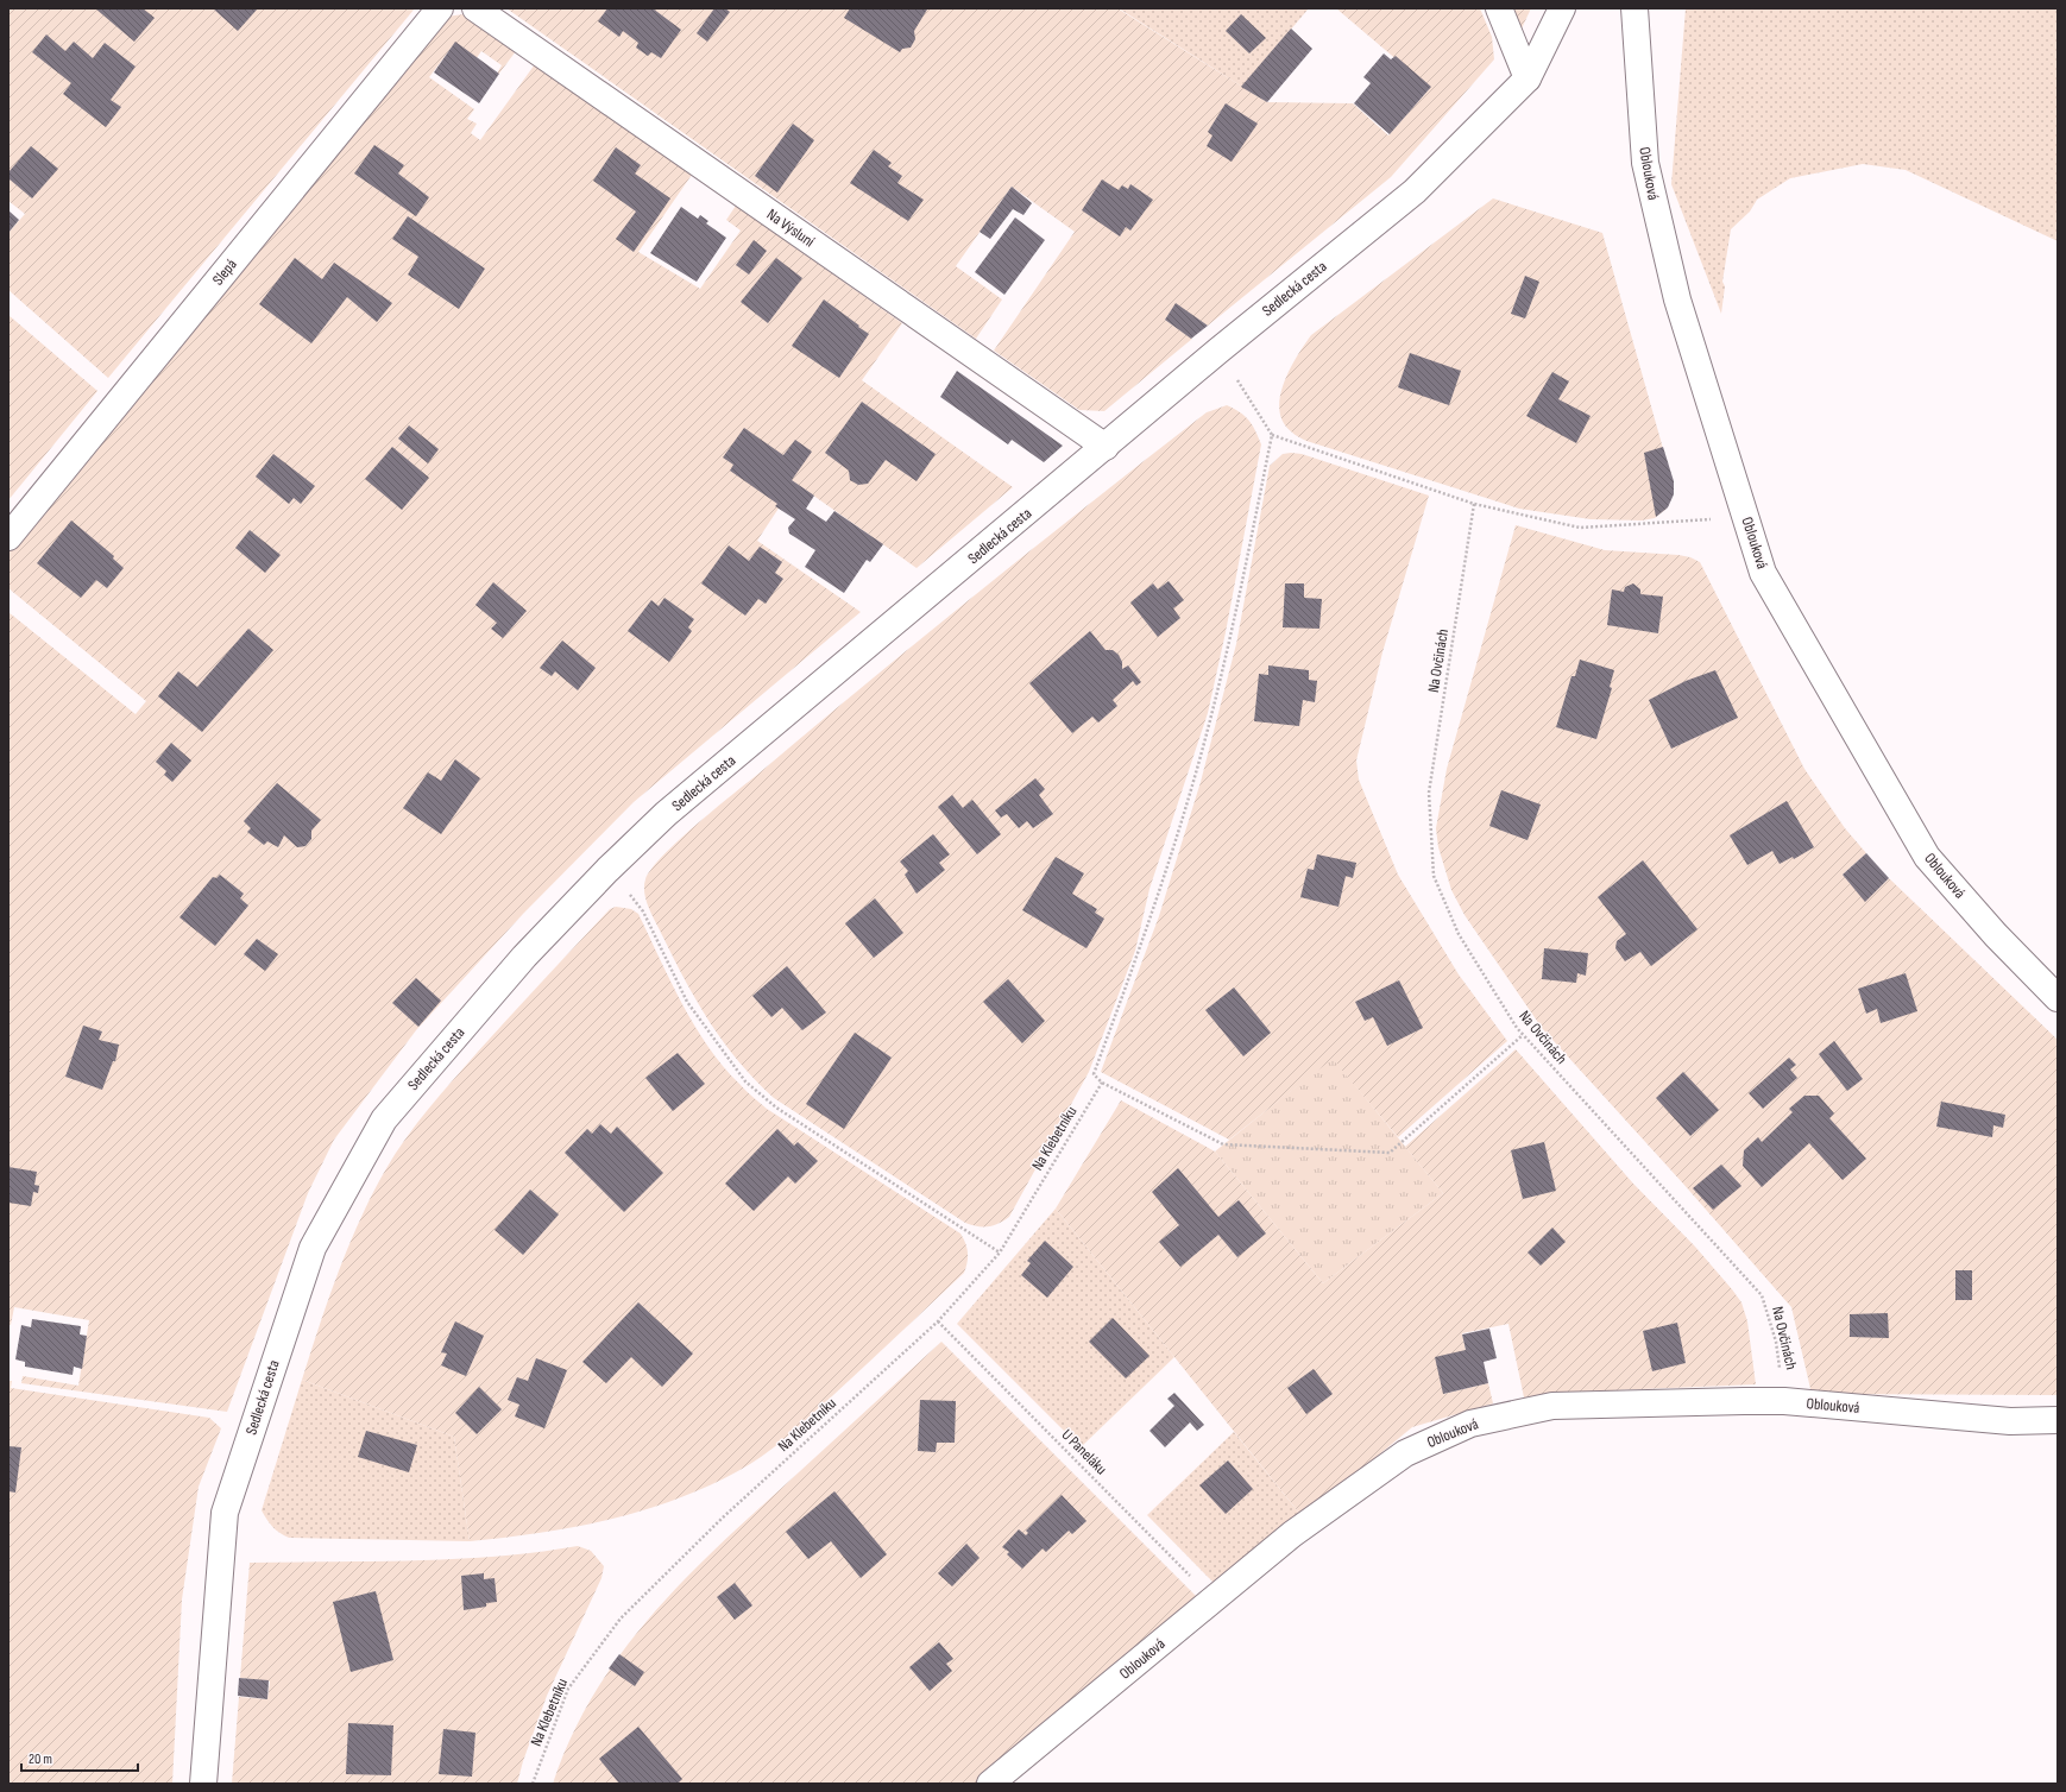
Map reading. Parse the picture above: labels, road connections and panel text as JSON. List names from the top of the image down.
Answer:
{
  "streets": {
    "street": [
      "Oblouková",
      "Na Výsluní",
      "Slepá",
      "Sedlecká cesta"
    ],
    "path": ["Na Ovčinách", "Na Klebetníku", "U Paneláku"]
  },
  "crossings": [
    ["Oblouková", "Na Ovčinách"],
    ["Oblouková", "U Paneláku"],
    ["Na Výsluní", "Sedlecká cesta"],
    ["Na Klebetníku", "U Paneláku"]
  ],
  "scale_bar": "20 m"
}
